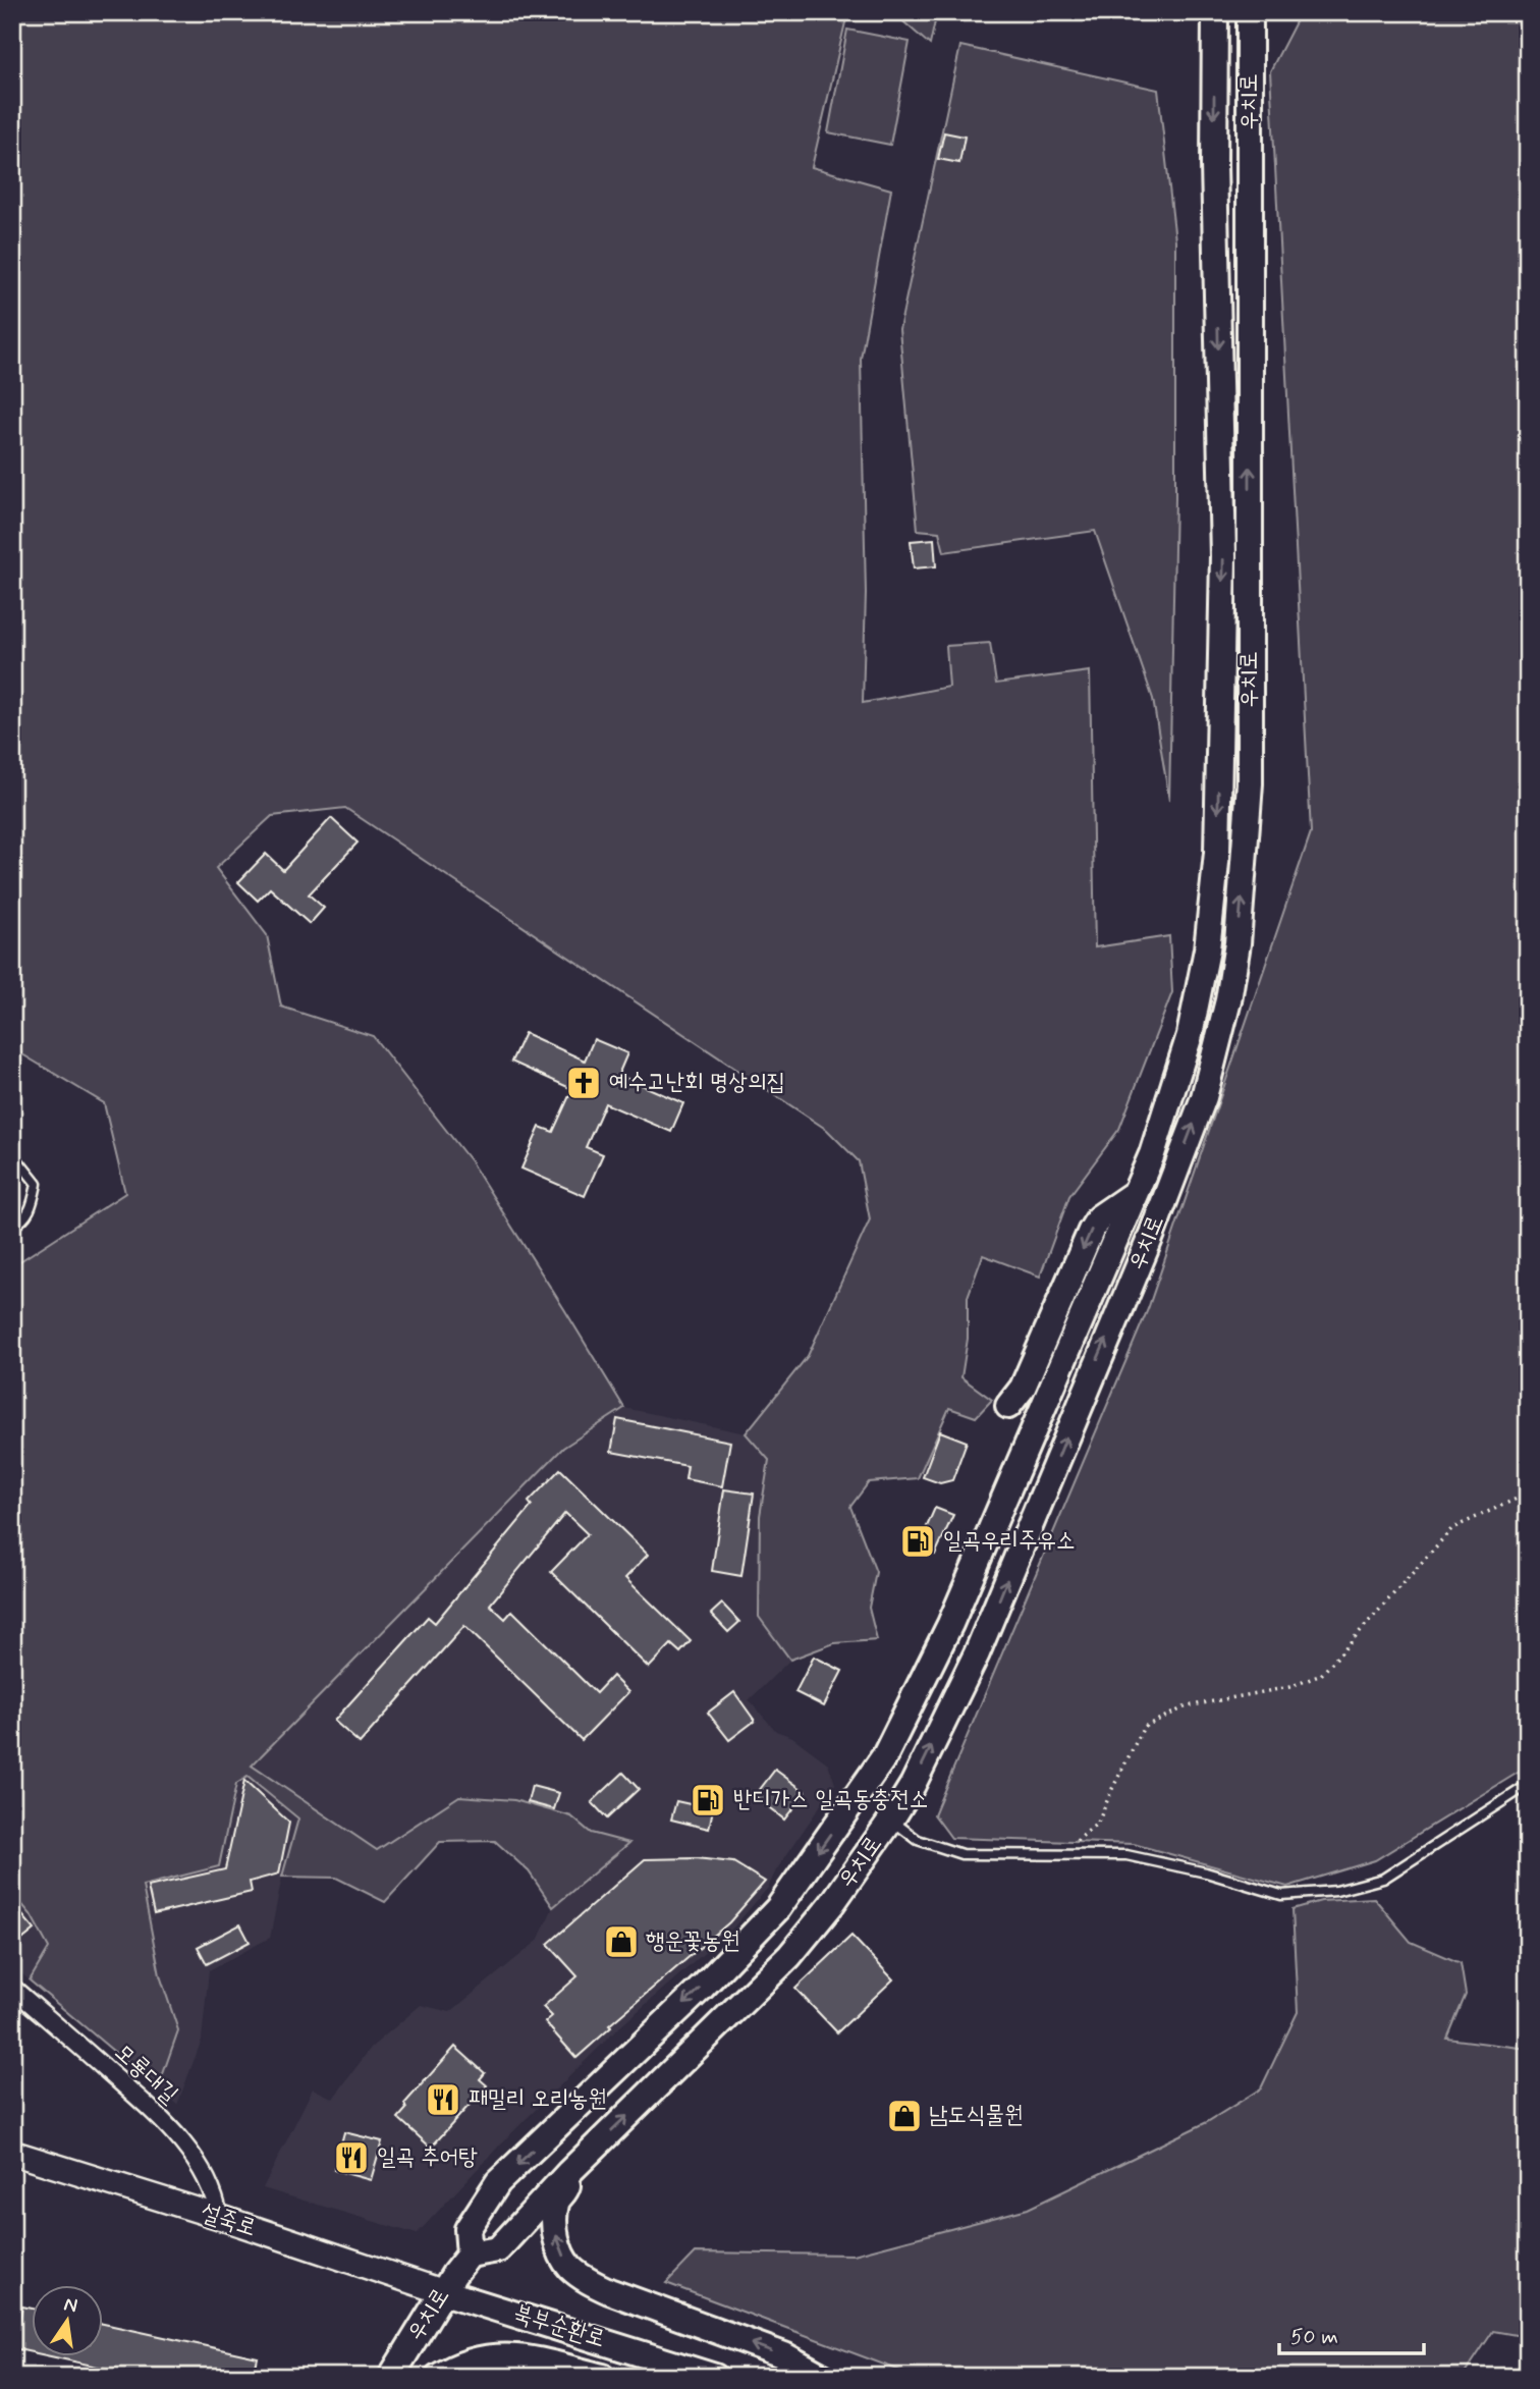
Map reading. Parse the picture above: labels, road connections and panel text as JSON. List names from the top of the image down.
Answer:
{
  "streets": {
    "main road": ["우치로", "설죽로", "북부순환로"],
    "street": ["모룡대길"]
  },
  "crossings": [
    ["우치로", "설죽로"],
    ["우치로", "북부순환로"],
    ["모룡대길", "설죽로"],
    ["설죽로", "북부순환로"]
  ],
  "places": {
    "church": ["예수고난회 명상의집"],
    "fuel station": ["일곡우리주유소", "반디가스 일곡동충전소"],
    "shop": ["행운꽃농원", "남도식물원"],
    "restaurant": ["패밀리 오리농원", "일곡 추어탕"]
  },
  "scale_bar": "50 m",
  "north": "top"
}
